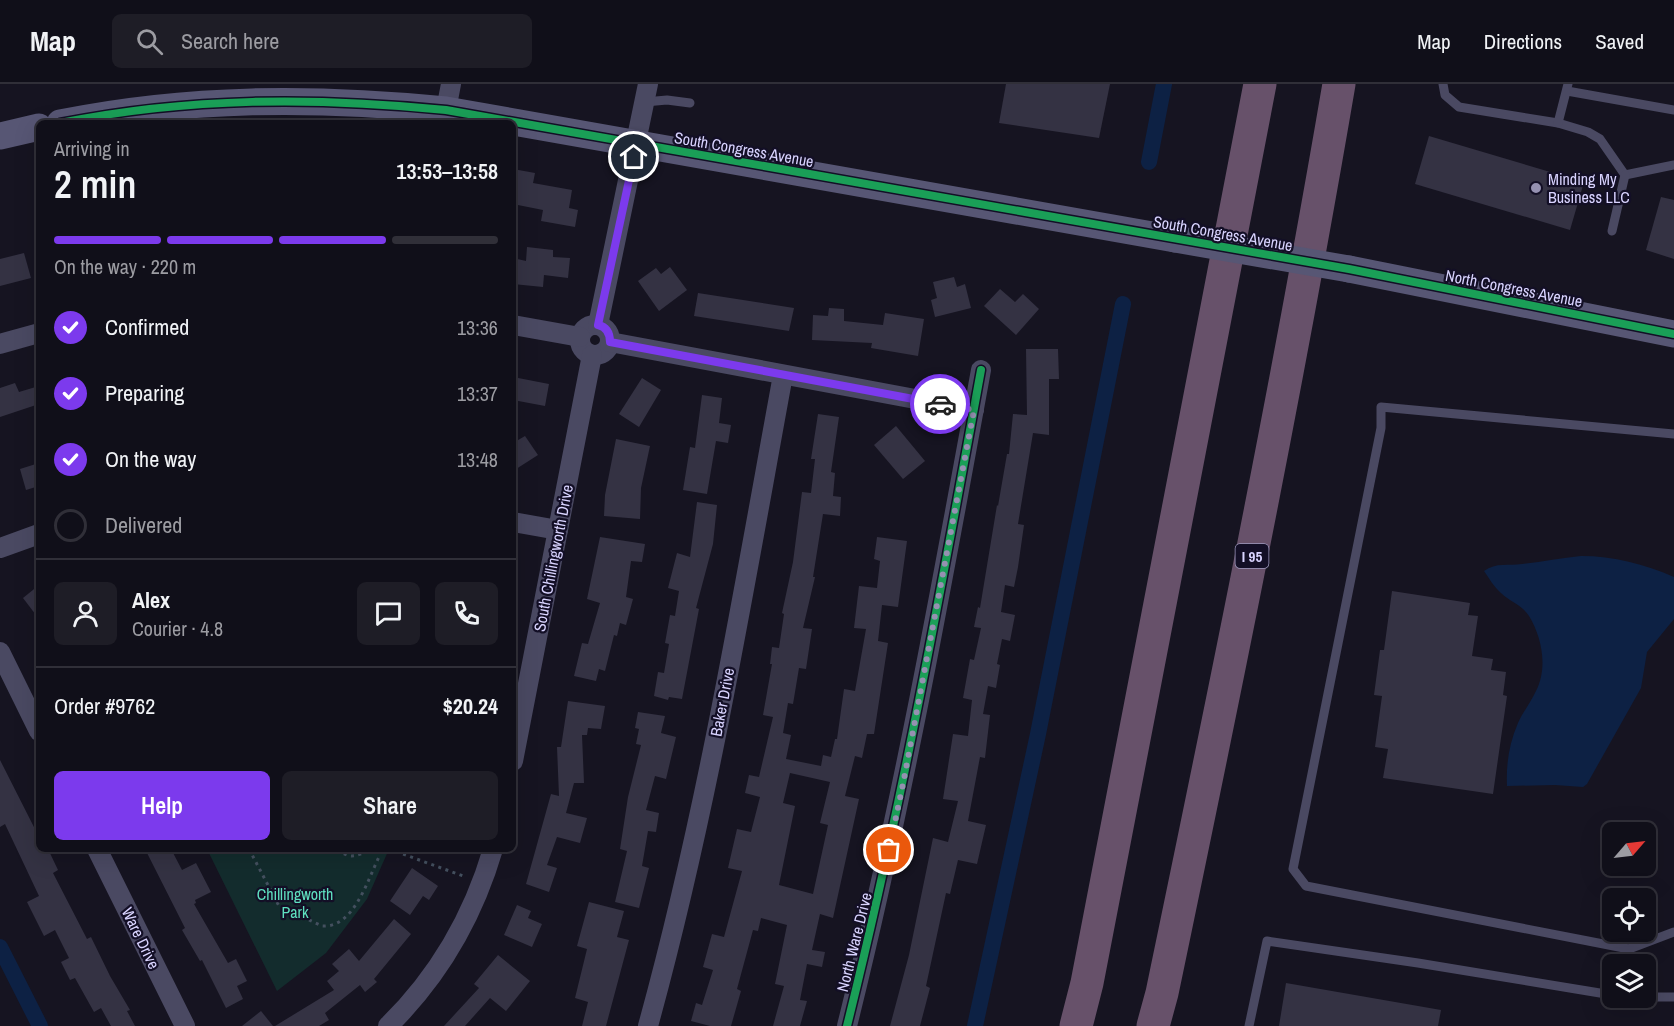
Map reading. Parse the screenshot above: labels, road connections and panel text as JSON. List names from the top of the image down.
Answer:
{
  "streets": {
    "highway": ["I 95"],
    "street": [
      "South Congress Avenue",
      "North Congress Avenue",
      "South Chillingworth Drive",
      "Baker Drive",
      "Ware Drive",
      "North Ware Drive"
    ]
  },
  "crossings": [
    ["South Congress Avenue", "North Congress Avenue"]
  ],
  "parks": ["Chillingworth Park"],
  "places": ["Minding My Business LLC"],
  "north": "top right",
  "page": {
    "header": "Map",
    "search": "Search here",
    "nav": ["Map", "Directions", "Saved"],
    "heading": ["2 min", "Arriving in", "13:53–13:58"],
    "panel": [
      "Alex",
      "Courier · 4.8",
      "Order #9762",
      "$20.24"
    ],
    "bar": "On the way · 220 m",
    "list": [
      ["Confirmed", "13:36"],
      ["Preparing", "13:37"],
      ["On the way", "13:48"],
      "Delivered"
    ],
    "buttons": ["Help", "Share"]
  }
}
